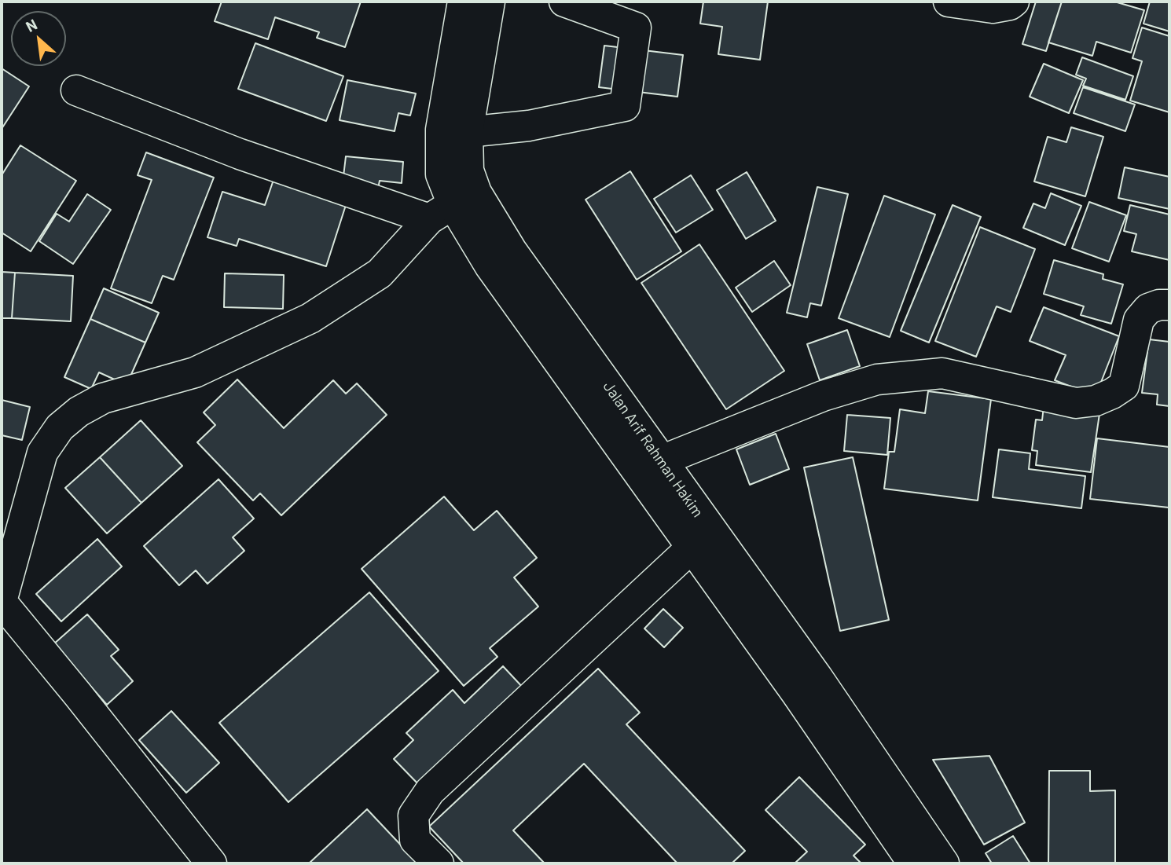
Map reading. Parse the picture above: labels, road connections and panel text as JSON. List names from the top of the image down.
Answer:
{
  "streets": {
    "main road": ["Jalan Arif Rahman Hakim"]
  },
  "north": "top left"
}
